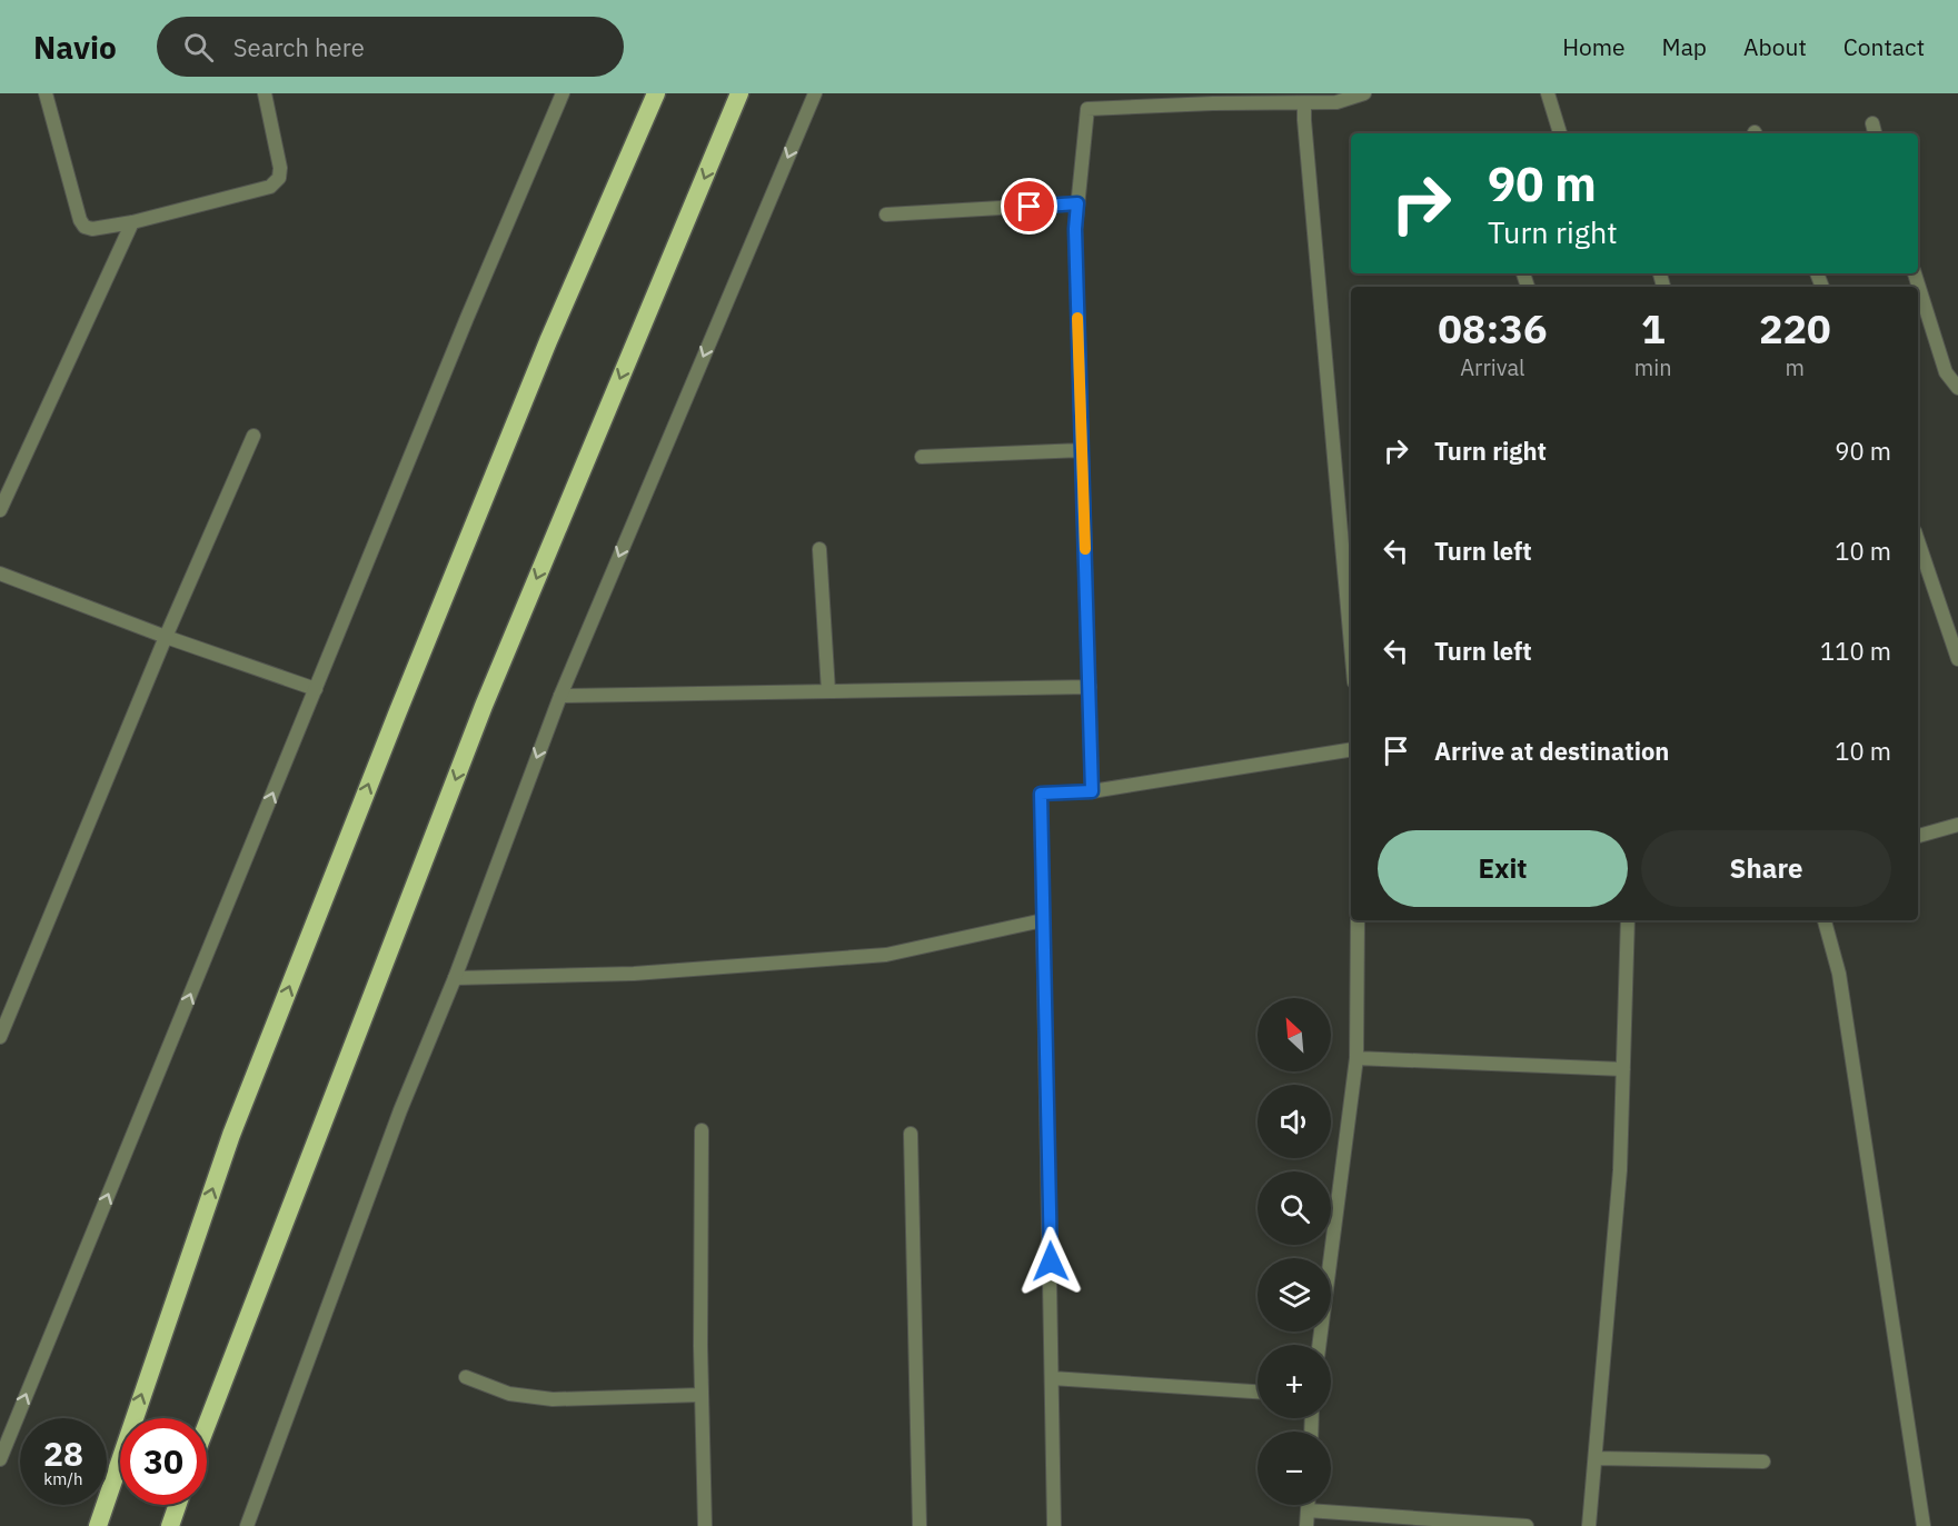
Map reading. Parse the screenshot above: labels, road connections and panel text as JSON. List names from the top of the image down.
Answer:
{
  "north": "top left",
  "page": {
    "header": "Navio",
    "search": "Search here",
    "nav": [
      "Home",
      "Map",
      "About",
      "Contact"
    ],
    "turn": ["90 m", "Turn right"],
    "eta": [
      "08:36",
      "Arrival",
      "1",
      "min",
      "220",
      "m"
    ],
    "list": [
      {
        "name": "Turn right",
        "value": "90 m"
      },
      {
        "name": "Turn left",
        "value": "10 m"
      },
      {
        "name": "Turn left",
        "value": "110 m"
      },
      {
        "name": "Arrive at destination",
        "value": "10 m"
      }
    ],
    "buttons": ["Exit", "Share"],
    "map_buttons": ["+", "−"],
    "speed": "28 km/h",
    "limit": "30"
  }
}
